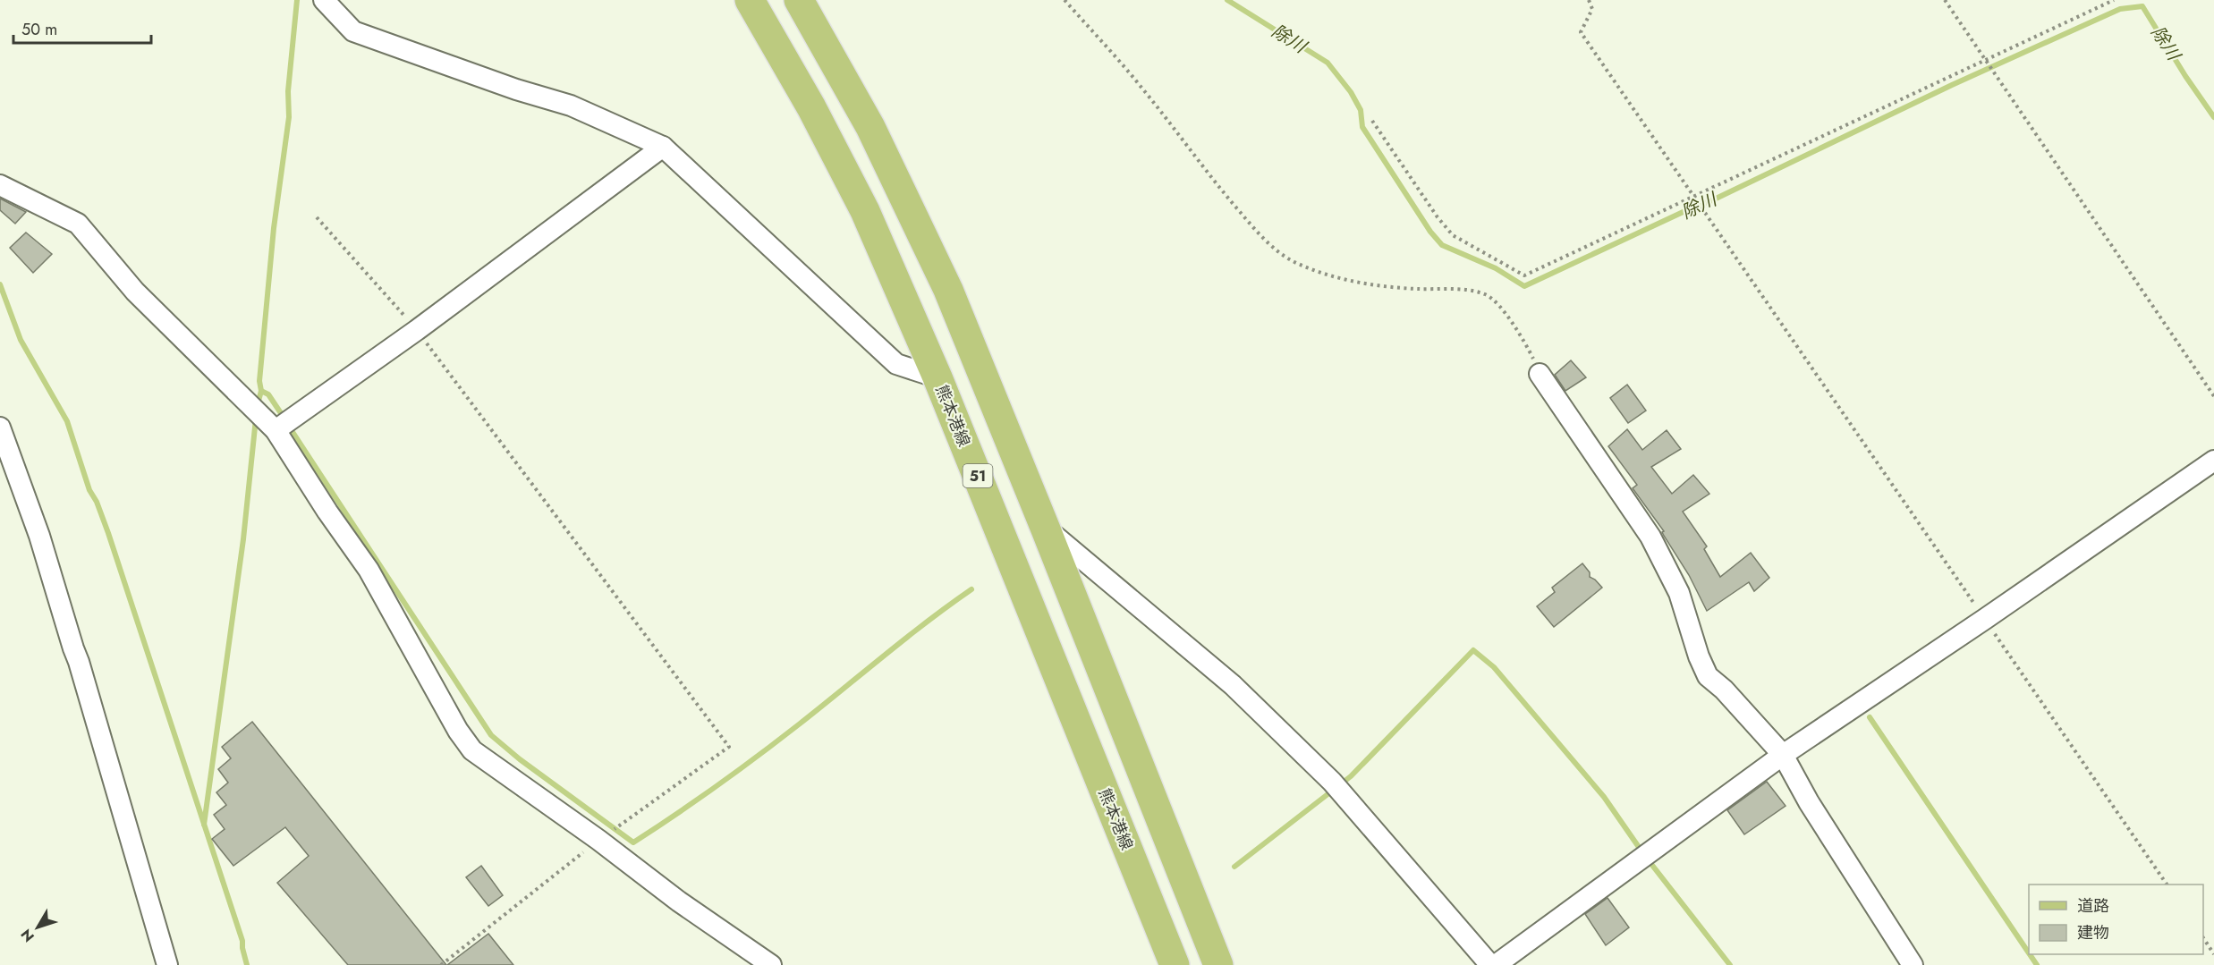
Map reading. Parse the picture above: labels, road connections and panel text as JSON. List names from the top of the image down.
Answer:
{
  "streets": {
    "main road": ["熊本港線", "51"]
  },
  "water": ["除川"],
  "legend": ["道路", "建物"],
  "scale_bar": "50 m",
  "north": "bottom left"
}
